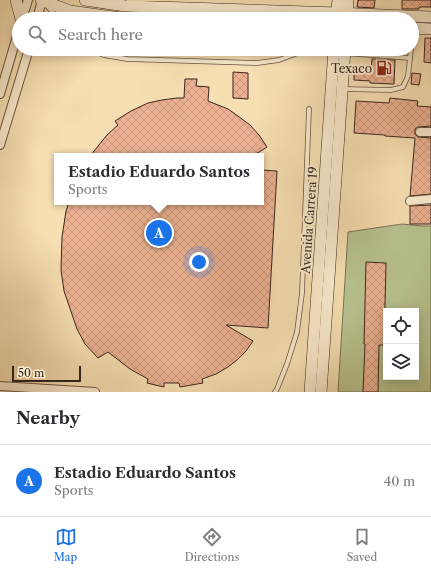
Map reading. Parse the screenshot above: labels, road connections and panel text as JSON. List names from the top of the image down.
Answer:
{
  "streets": {
    "main road": ["Avenida Carrera 19"]
  },
  "places": {
    "fuel station": ["Texaco"]
  },
  "scale_bar": "50 m",
  "page": {
    "search": "Search here",
    "popup": ["Estadio Eduardo Santos", "Sports"],
    "pins": "A",
    "scale": "50 m",
    "heading": "Nearby",
    "list": [
      {
        "mark": "A",
        "name": "Estadio Eduardo Santos",
        "note": "Sports",
        "value": "40 m"
      }
    ],
    "nav": ["Map", "Directions", "Saved"]
  }
}
